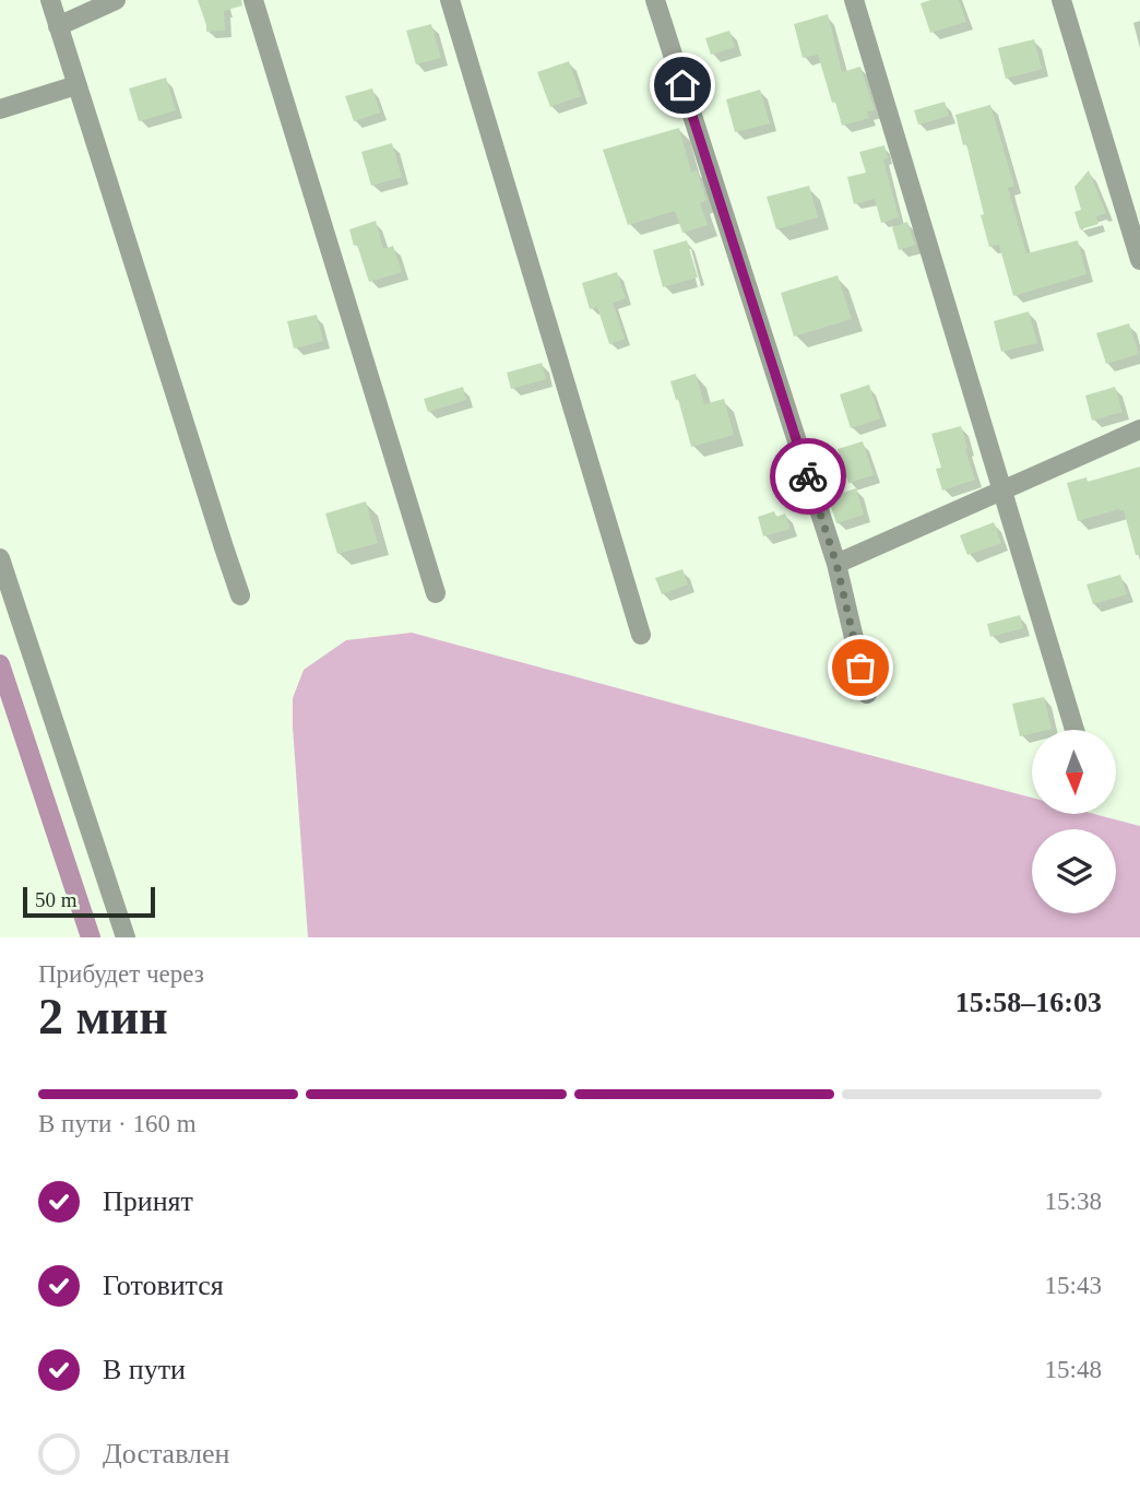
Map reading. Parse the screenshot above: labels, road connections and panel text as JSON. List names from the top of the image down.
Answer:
{
  "scale_bar": "50 m",
  "north": "bottom",
  "page": {
    "scale": "50 m",
    "heading": ["2 мин", "Прибудет через", "15:58–16:03"],
    "bar": "В пути · 160 m",
    "list": [
      ["Принят", "15:38"],
      ["Готовится", "15:43"],
      ["В пути", "15:48"],
      "Доставлен"
    ]
  }
}
